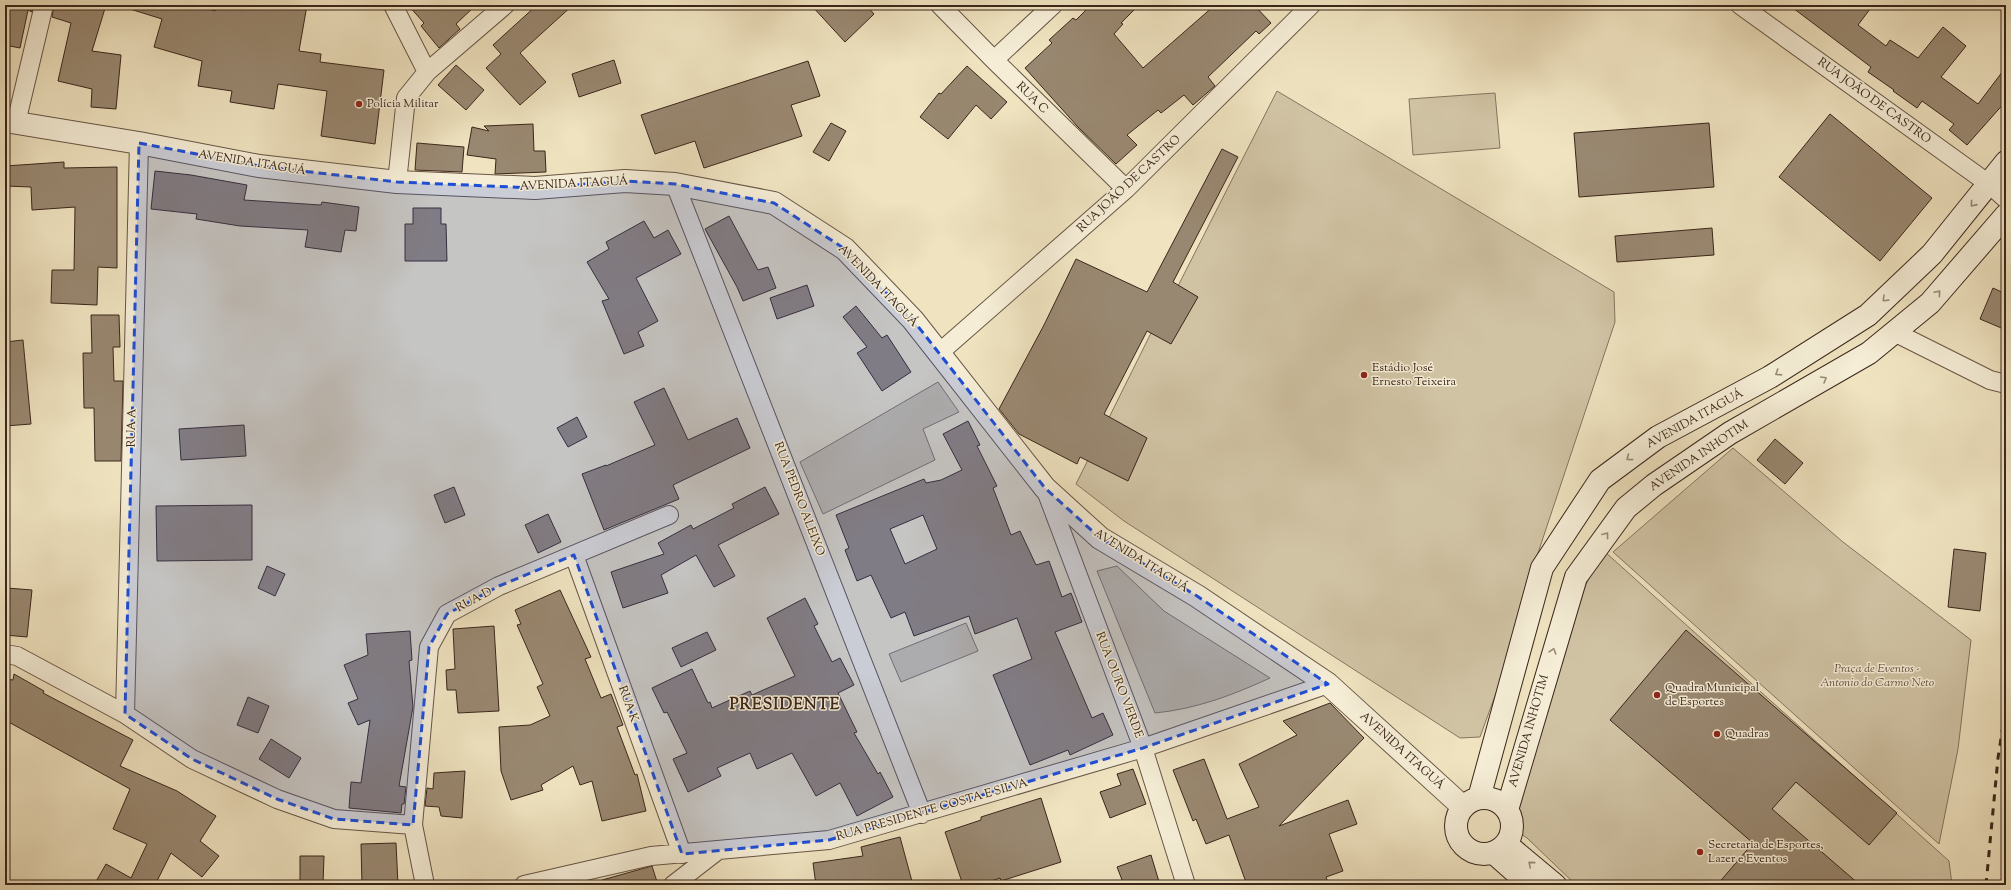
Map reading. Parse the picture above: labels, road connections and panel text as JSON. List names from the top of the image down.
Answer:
{
  "streets": {
    "main road": ["AVENIDA ITAGUÁ", "AVENIDA INHOTIM"],
    "street": [
      "RUA C",
      "RUA JOÃO DE CASTRO",
      "RUA A",
      "RUA PEDRO ALEIXO",
      "RUA D",
      "RUA OURO VERDE",
      "RUA K",
      "RUA PRESIDENTE COSTA E SILVA"
    ]
  },
  "crossings": [
    ["RUA C", "RUA JOÃO DE CASTRO"],
    ["RUA JOÃO DE CASTRO", "AVENIDA ITAGUÁ"],
    ["AVENIDA ITAGUÁ", "RUA A"],
    ["AVENIDA ITAGUÁ", "AVENIDA INHOTIM"],
    ["AVENIDA ITAGUÁ", "RUA PEDRO ALEIXO"],
    ["AVENIDA ITAGUÁ", "RUA OURO VERDE"],
    ["AVENIDA ITAGUÁ", "RUA PRESIDENTE COSTA E SILVA"],
    ["RUA PEDRO ALEIXO", "RUA PRESIDENTE COSTA E SILVA"],
    ["RUA D", "RUA K"],
    ["RUA OURO VERDE", "RUA PRESIDENTE COSTA E SILVA"],
    ["RUA K", "RUA PRESIDENTE COSTA E SILVA"]
  ],
  "one_way": ["AVENIDA INHOTIM"],
  "districts": ["PRESIDENTE"],
  "parks": ["Praça de Eventos - Antonio do Carmo Neto"],
  "places": [
    "Polícia Militar",
    "Estádio José Ernesto Teixeira",
    "Quadra Municipal de Esportes",
    "Quadras",
    "Secretaria de Esportes, Lazer e Eventos"
  ]
}
